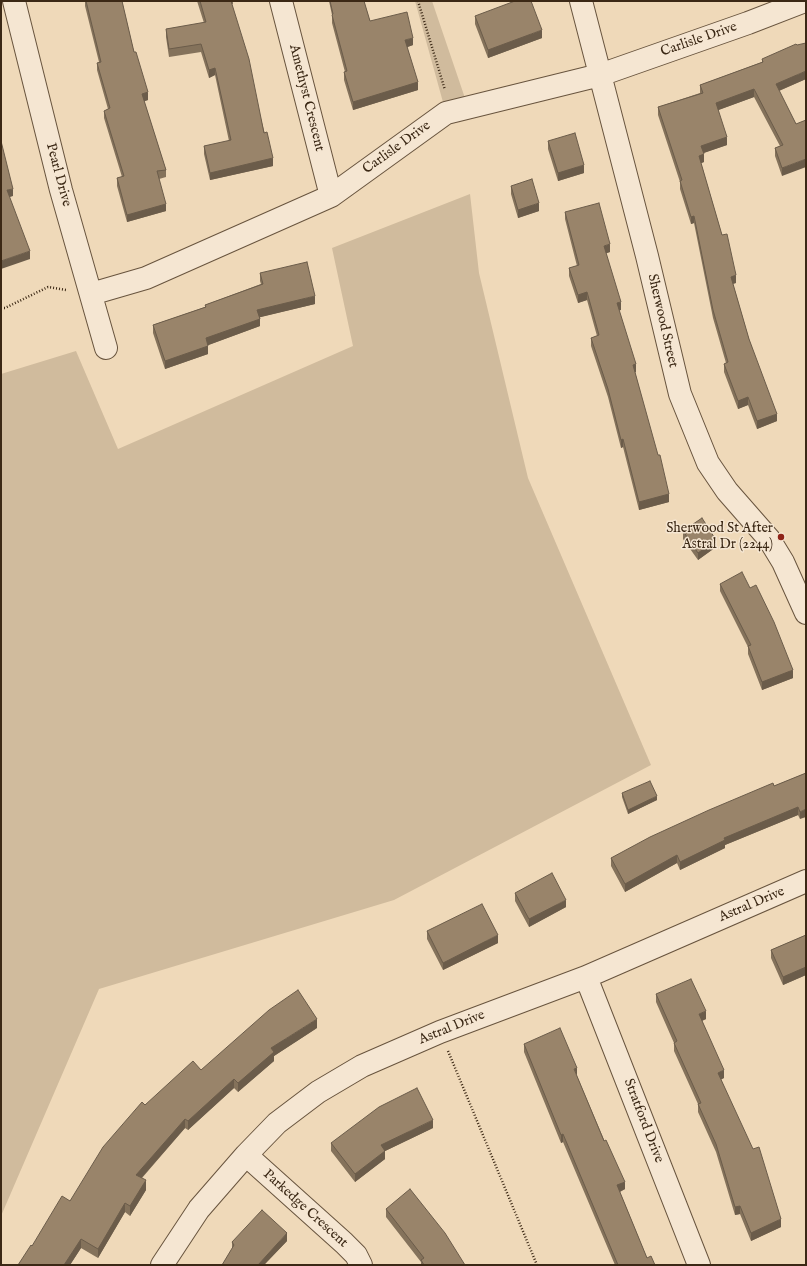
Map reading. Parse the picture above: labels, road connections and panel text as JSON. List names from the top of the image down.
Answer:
{
  "streets": {
    "street": [
      "Carlisle Drive",
      "Amethyst Crescent",
      "Pearl Drive",
      "Sherwood Street",
      "Astral Drive",
      "Stratford Drive",
      "Parkedge Crescent"
    ]
  },
  "crossings": [
    ["Carlisle Drive", "Amethyst Crescent"],
    ["Carlisle Drive", "Pearl Drive"],
    ["Carlisle Drive", "Sherwood Street"],
    ["Astral Drive", "Stratford Drive"],
    ["Astral Drive", "Parkedge Crescent"]
  ],
  "places": ["Sherwood St After Astral Dr (2244)"]
}
